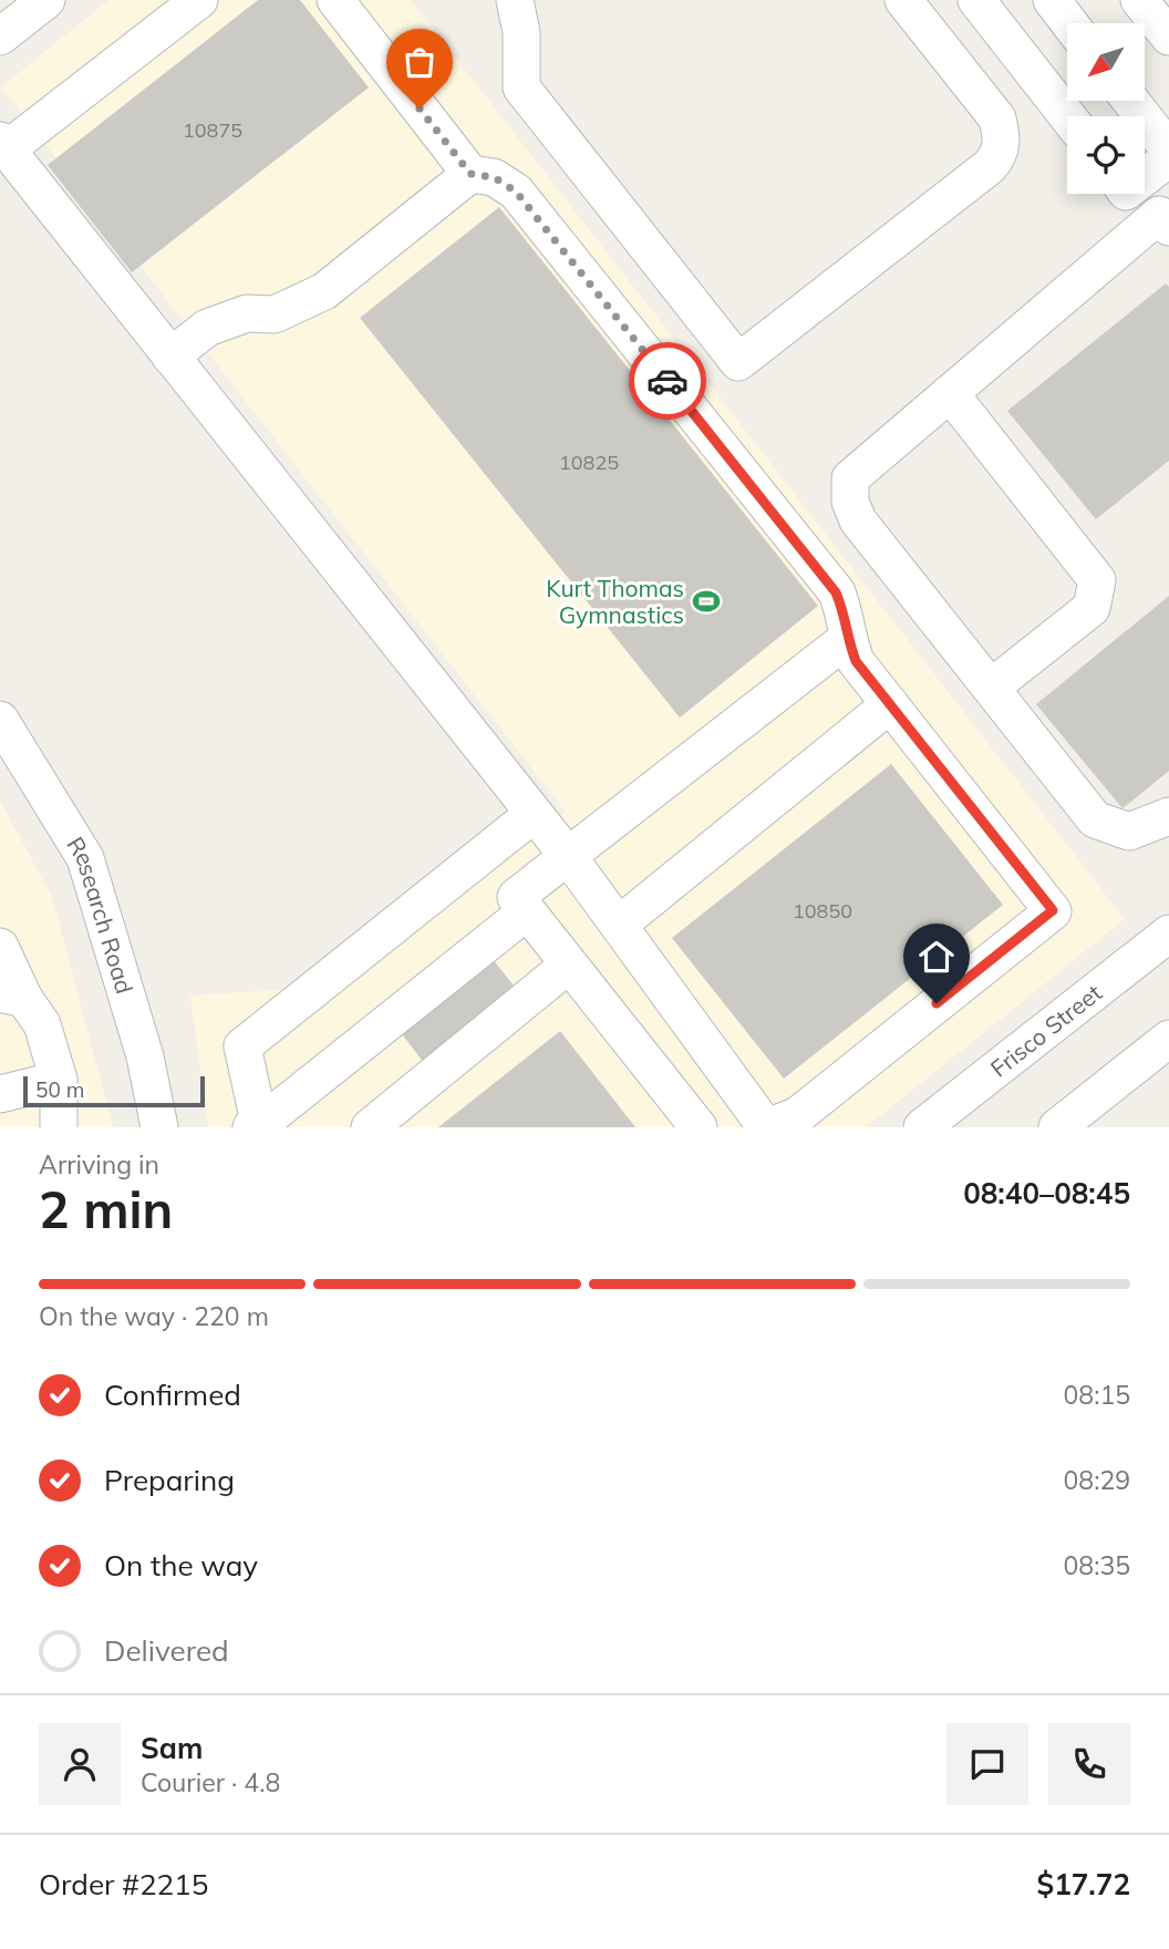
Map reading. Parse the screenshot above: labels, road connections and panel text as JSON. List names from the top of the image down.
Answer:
{
  "streets": {
    "street": ["Research Road", "Frisco Street"]
  },
  "places": {
    "sports": ["Kurt Thomas Gymnastics"]
  },
  "house_numbers": ["10875", "10825", "10850"],
  "scale_bar": "50 m",
  "north": "bottom left",
  "page": {
    "scale": "50 m",
    "heading": ["2 min", "Arriving in", "08:40–08:45"],
    "panel": [
      "Sam",
      "Courier · 4.8",
      "Order #2215",
      "$17.72"
    ],
    "bar": "On the way · 220 m",
    "list": [
      ["Confirmed", "08:15"],
      ["Preparing", "08:29"],
      ["On the way", "08:35"],
      "Delivered"
    ]
  }
}
